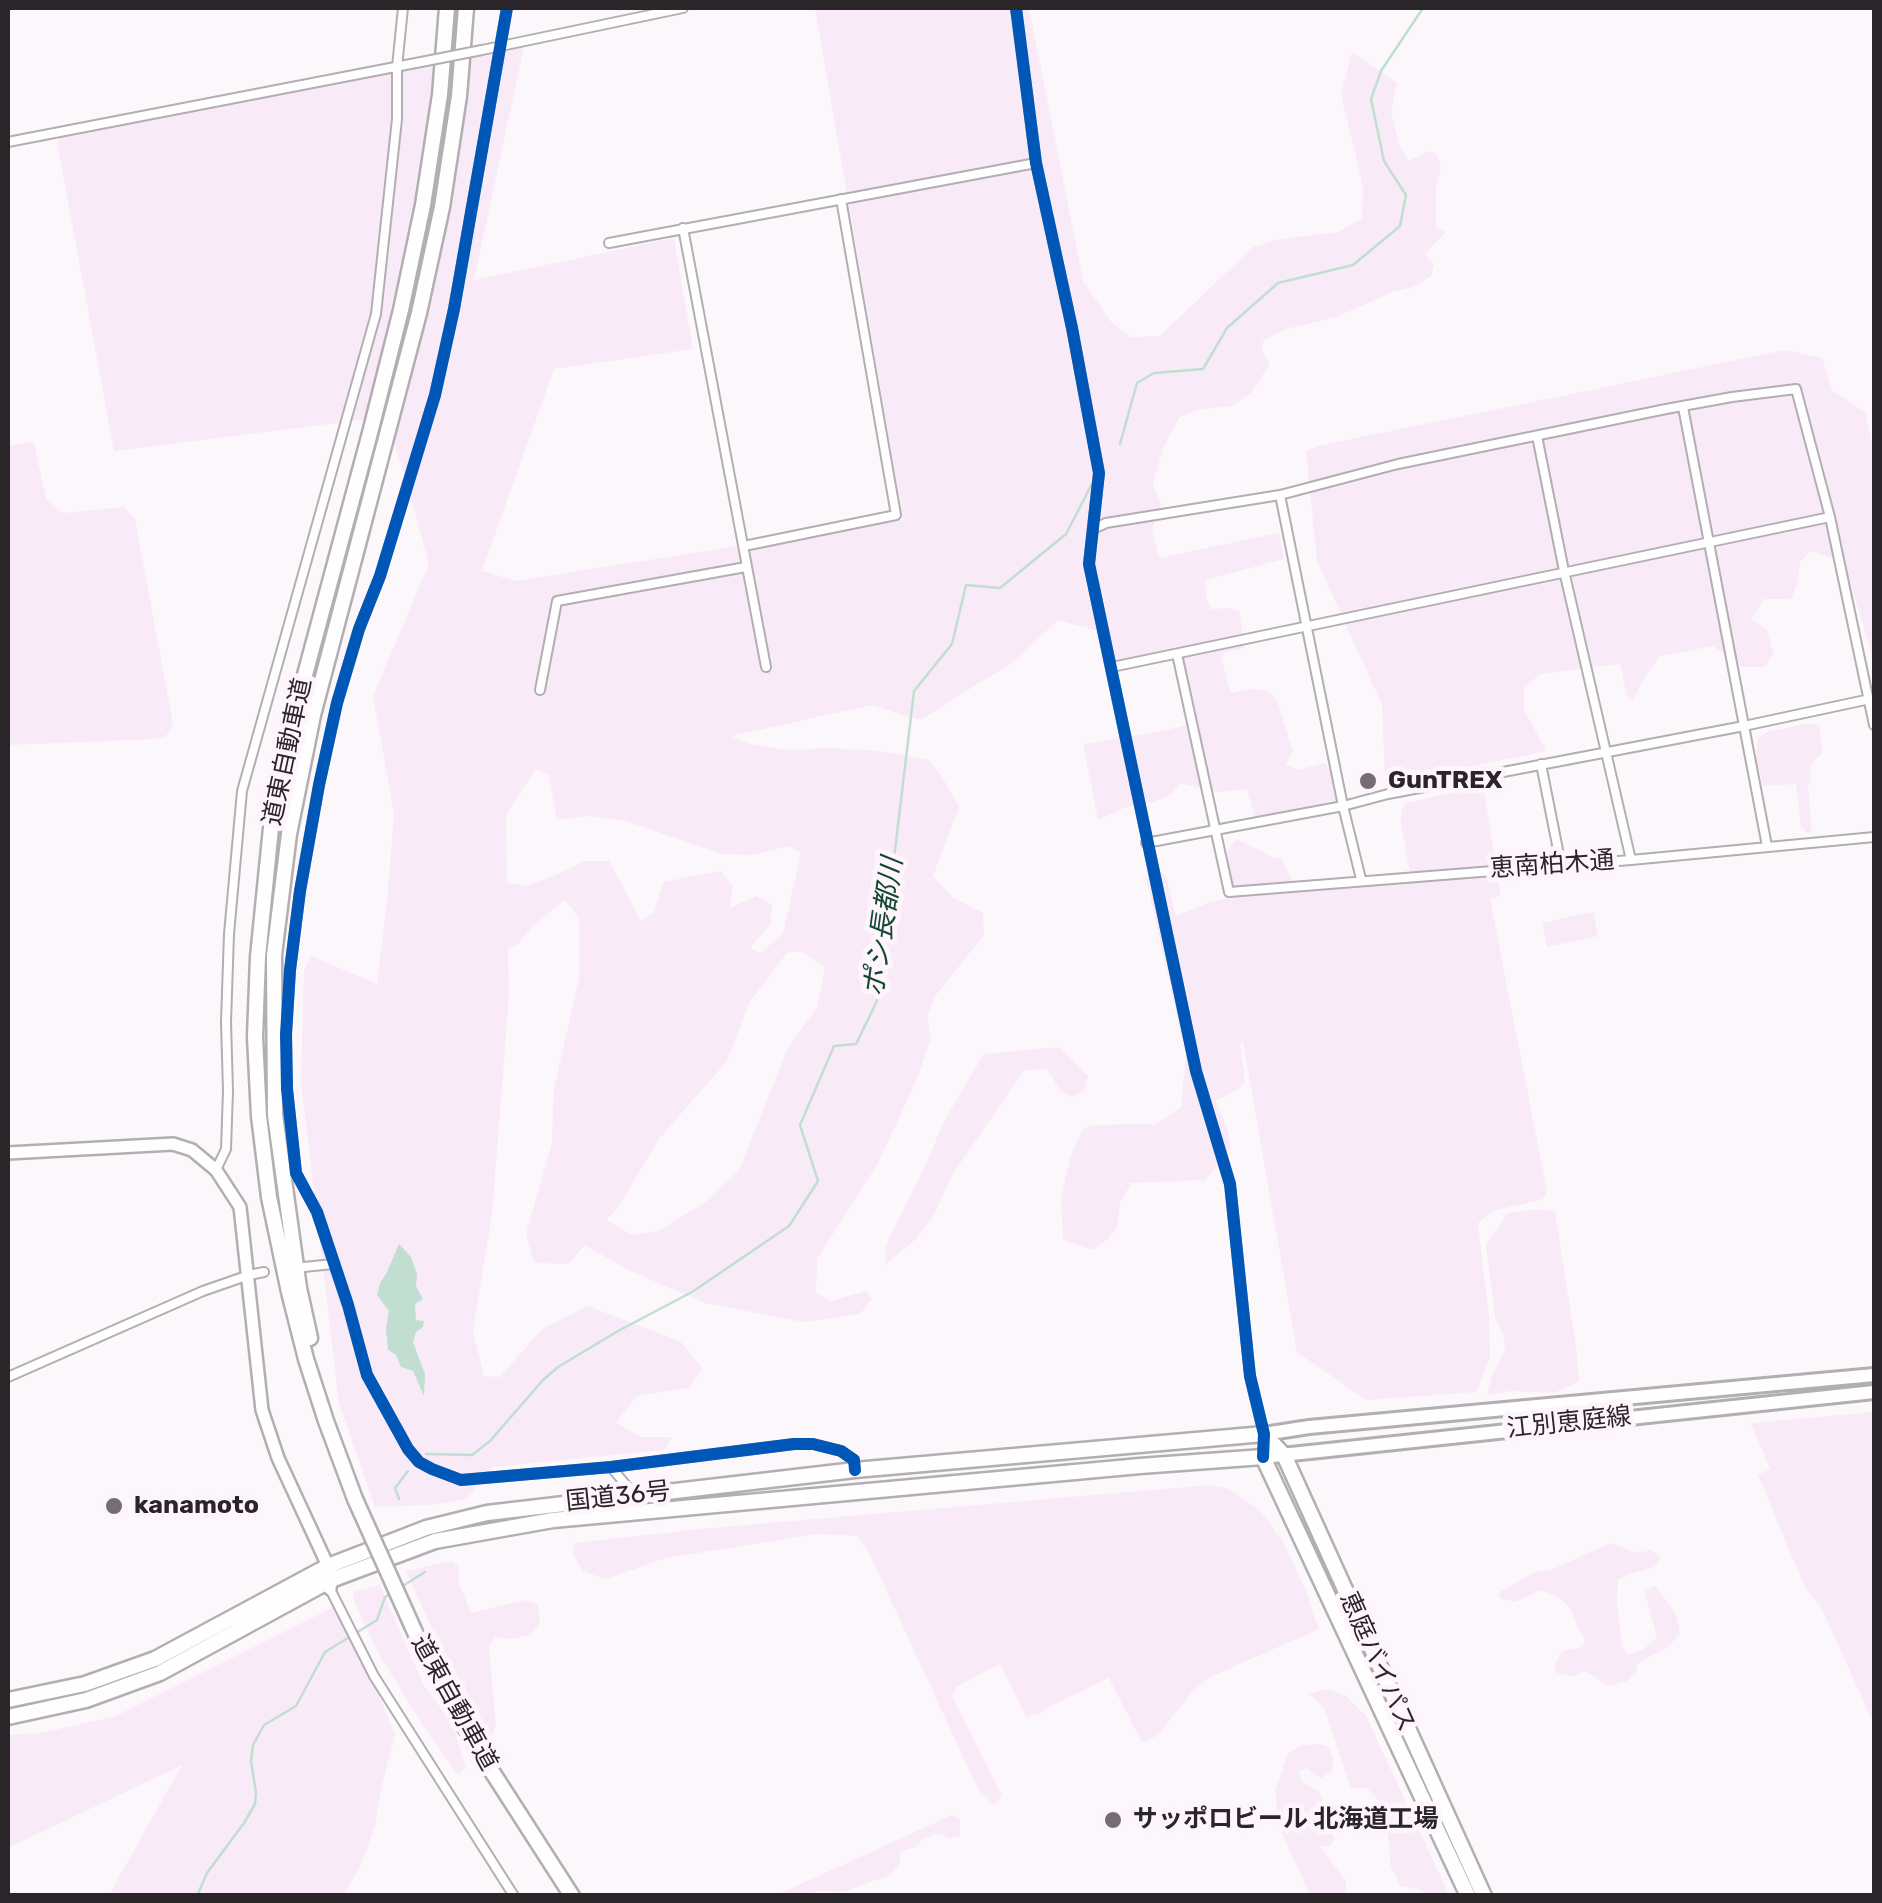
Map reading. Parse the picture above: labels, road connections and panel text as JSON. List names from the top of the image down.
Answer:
{
  "streets": {
    "highway": ["道東自動車道", "国道36号", "恵庭バイパス"],
    "main road": ["江別恵庭線"],
    "street": ["恵南柏木通"]
  },
  "crossings": [
    ["江別恵庭線", "国道36号"],
    ["江別恵庭線", "恵庭バイパス"],
    ["国道36号", "恵庭バイパス"]
  ],
  "water": ["ポシ長都川"],
  "places": ["GunTREX", "kanamoto", "サッポロビール 北海道工場"]
}
